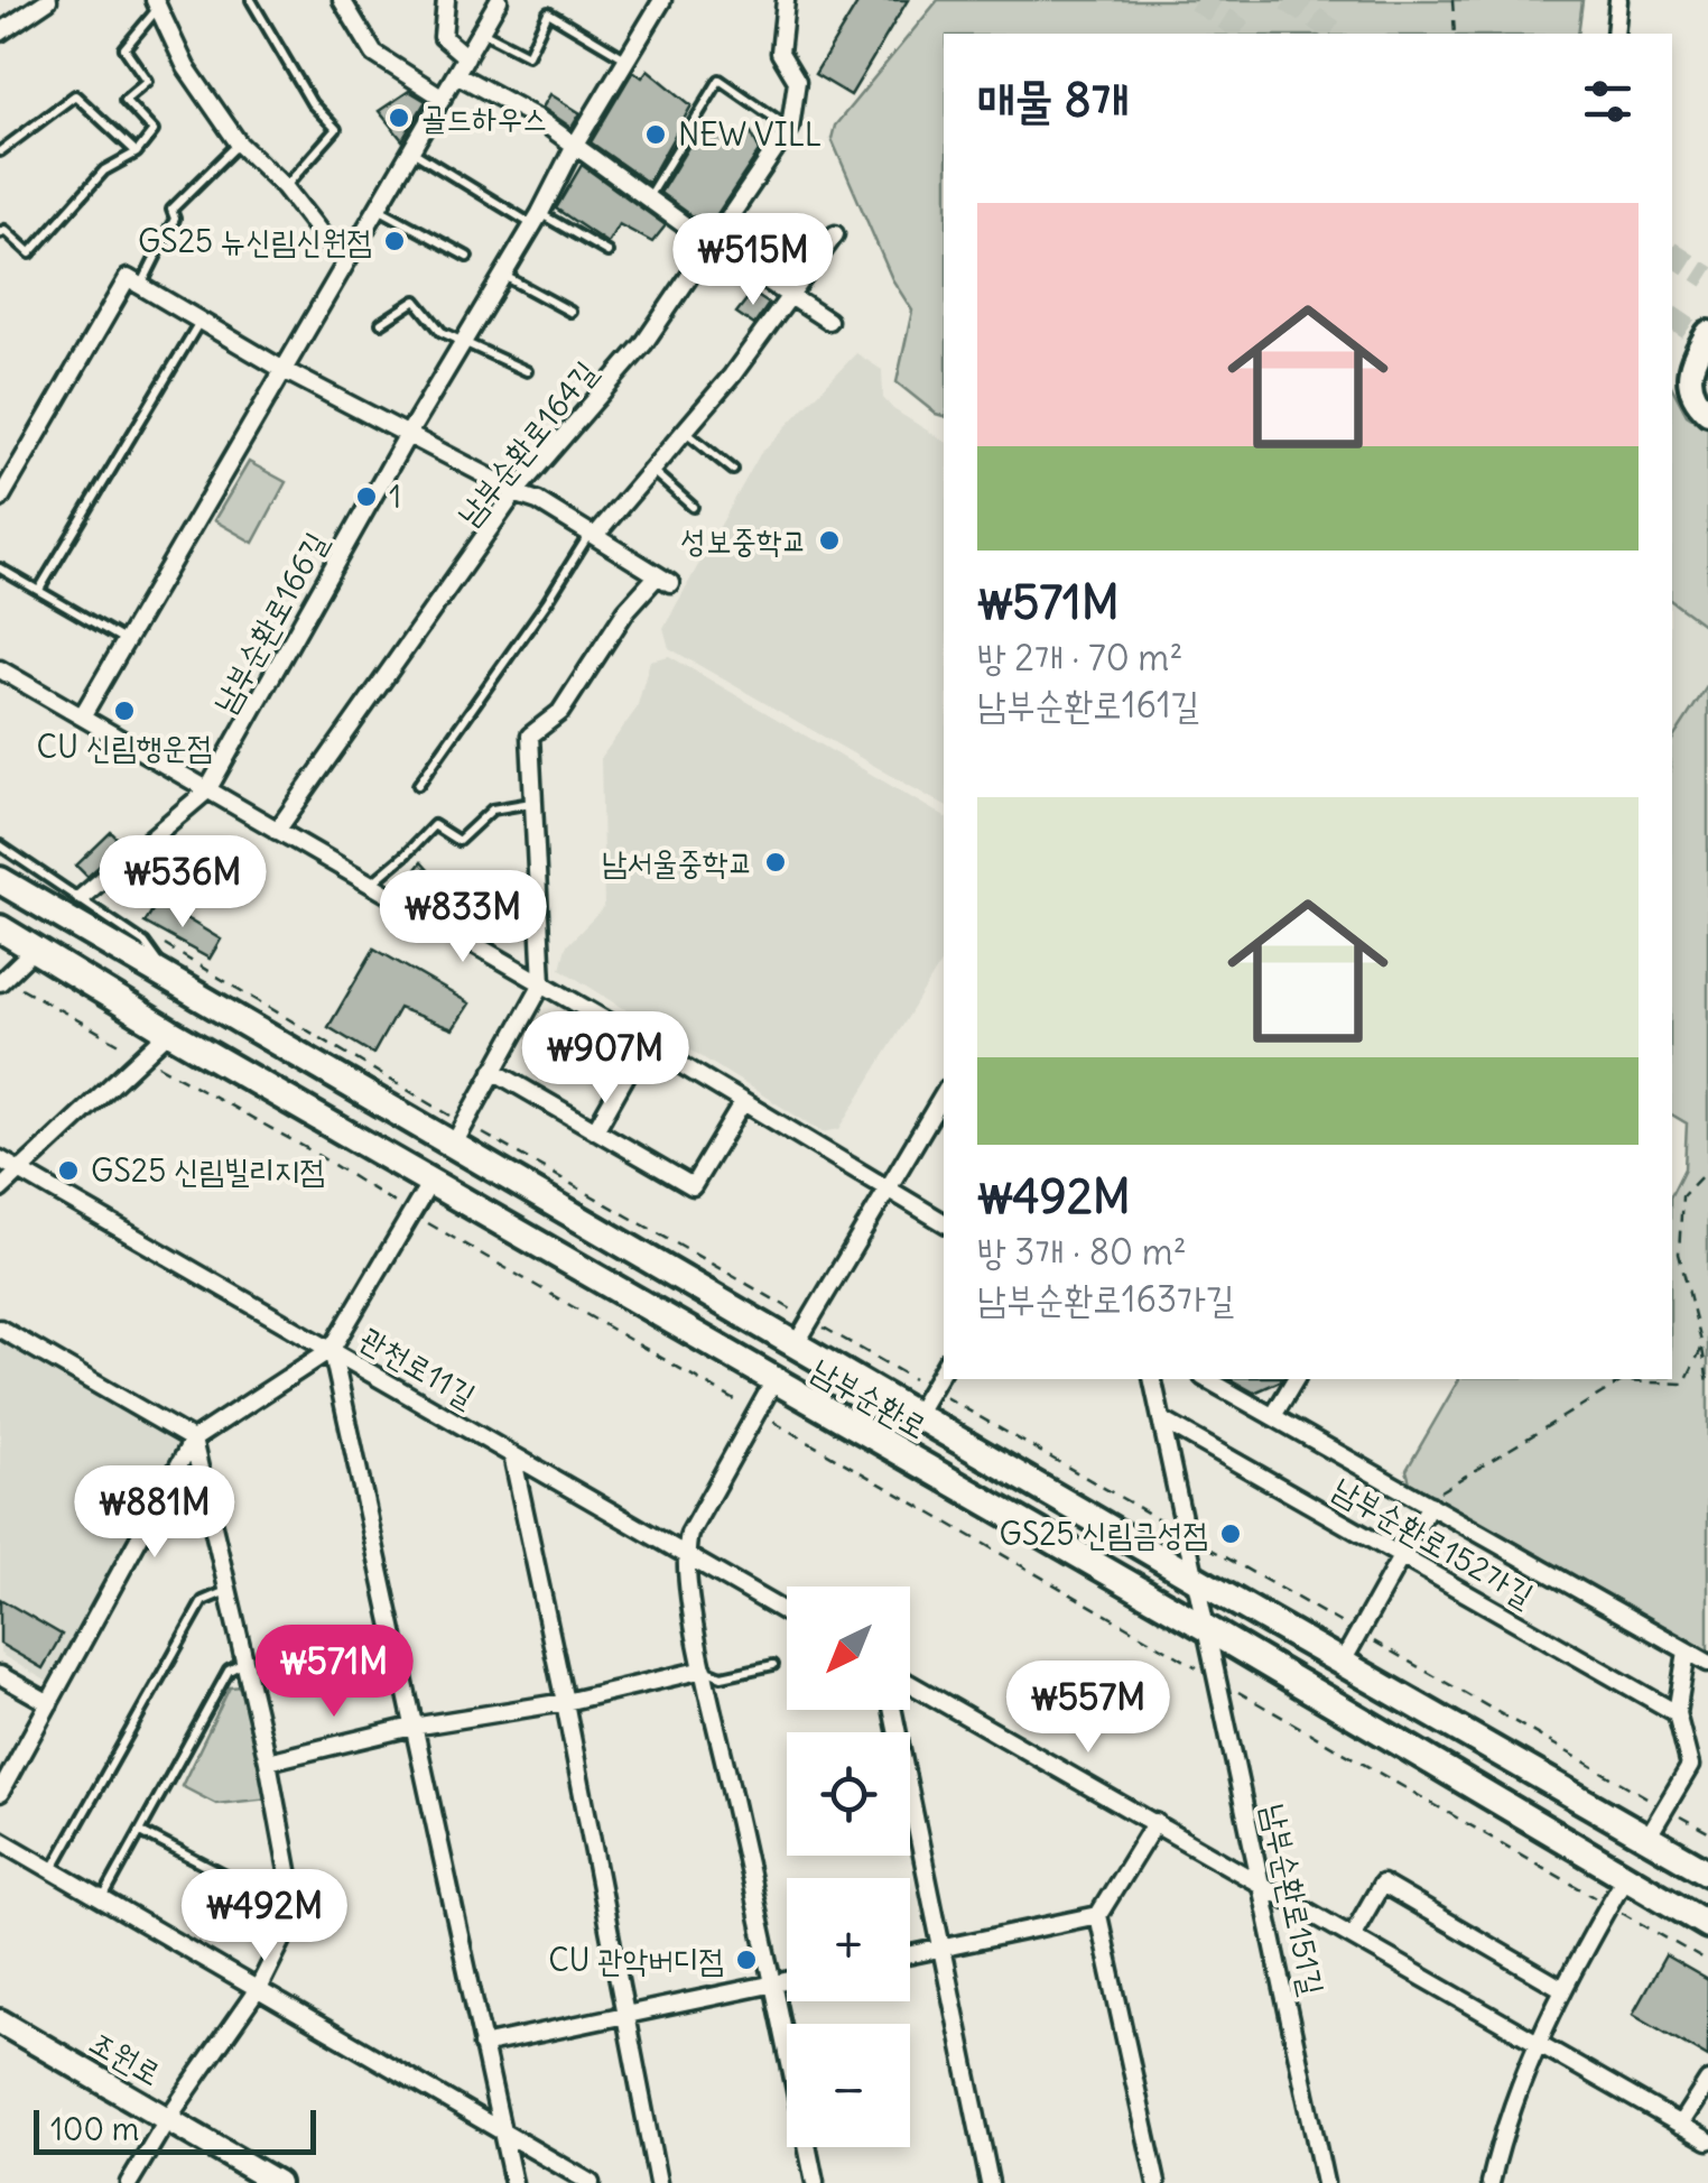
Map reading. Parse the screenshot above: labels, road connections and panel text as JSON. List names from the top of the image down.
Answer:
{
  "streets": {
    "main road": ["남부순환로"],
    "street": [
      "남부순환로164길",
      "남부순환로166길",
      "관천로11길",
      "남부순환로152가길",
      "남부순환로151길",
      "조원로"
    ]
  },
  "crossings": [
    ["남부순환로", "남부순환로151길"],
    ["남부순환로152가길", "남부순환로151길"]
  ],
  "places": [
    "골드하우스",
    "NEW VILL",
    "GS25 뉴신림신원점",
    "1",
    "성보중학교",
    "CU 신림행운점",
    "남서울중학교",
    "GS25 신림빌리지점",
    "GS25 신림금성점",
    "CU 관악버디점"
  ],
  "scale_bar": "100 m",
  "north": "bottom left",
  "page": {
    "heading": "매물 8개",
    "list": [
      {
        "name": "₩571M",
        "note": "방 2개 · 70 m² · 남부순환로161길"
      },
      {
        "name": "₩492M",
        "note": "방 3개 · 80 m² · 남부순환로163가길"
      }
    ],
    "price": [
      "₩515M",
      "₩536M",
      "₩833M",
      "₩907M",
      "₩881M",
      "₩571M",
      "₩557M",
      "₩492M"
    ],
    "map_buttons": ["+", "−"],
    "scale": "100 m"
  }
}
